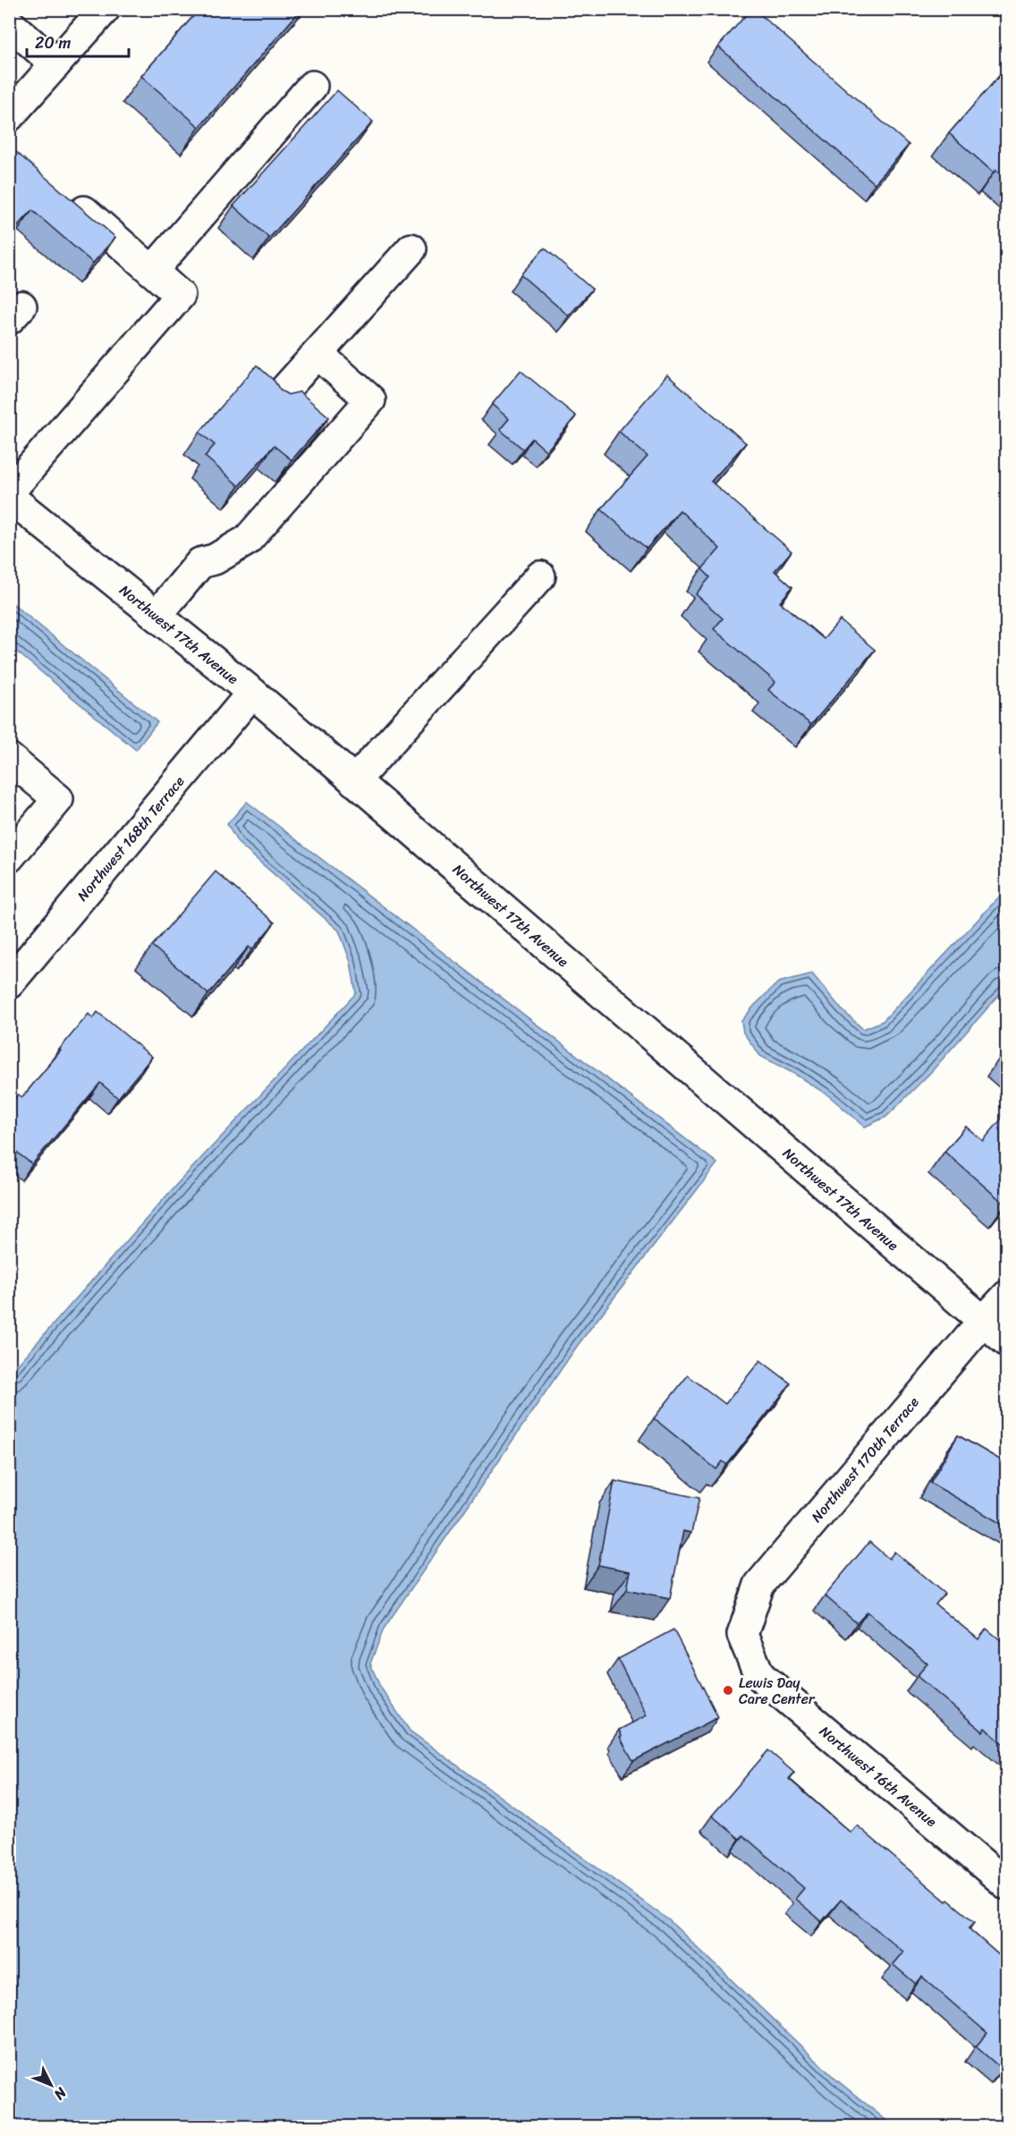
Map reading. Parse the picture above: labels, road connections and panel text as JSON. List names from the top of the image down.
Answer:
{
  "streets": {
    "street": [
      "Northwest 17th Avenue",
      "Northwest 168th Terrace",
      "Northwest 170th Terrace",
      "Northwest 16th Avenue"
    ]
  },
  "crossings": [
    ["Northwest 17th Avenue", "Northwest 168th Terrace"],
    ["Northwest 17th Avenue", "Northwest 170th Terrace"],
    ["Northwest 170th Terrace", "Northwest 16th Avenue"]
  ],
  "places": ["Lewis Day Care Center"],
  "scale_bar": "20 m",
  "north": "bottom right"
}
